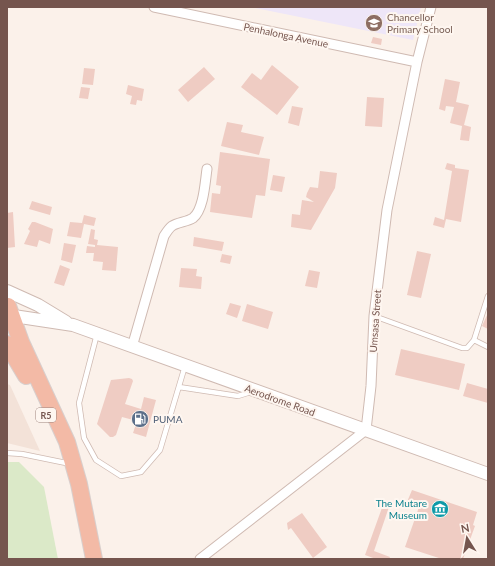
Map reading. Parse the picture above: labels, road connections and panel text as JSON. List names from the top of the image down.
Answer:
{
  "streets": {
    "highway": ["R5"],
    "street": ["Penhalonga Avenue", "Umsasa Street", "Aerodrome Road"]
  },
  "crossings": [
    ["Penhalonga Avenue", "Umsasa Street"],
    ["Umsasa Street", "Aerodrome Road"],
    ["Aerodrome Road", "R5"]
  ],
  "places": {
    "school or university": ["Chancellor Primary School"],
    "fuel station": ["PUMA"],
    "museum": ["The Mutare Museum"]
  },
  "north": "top"
}
